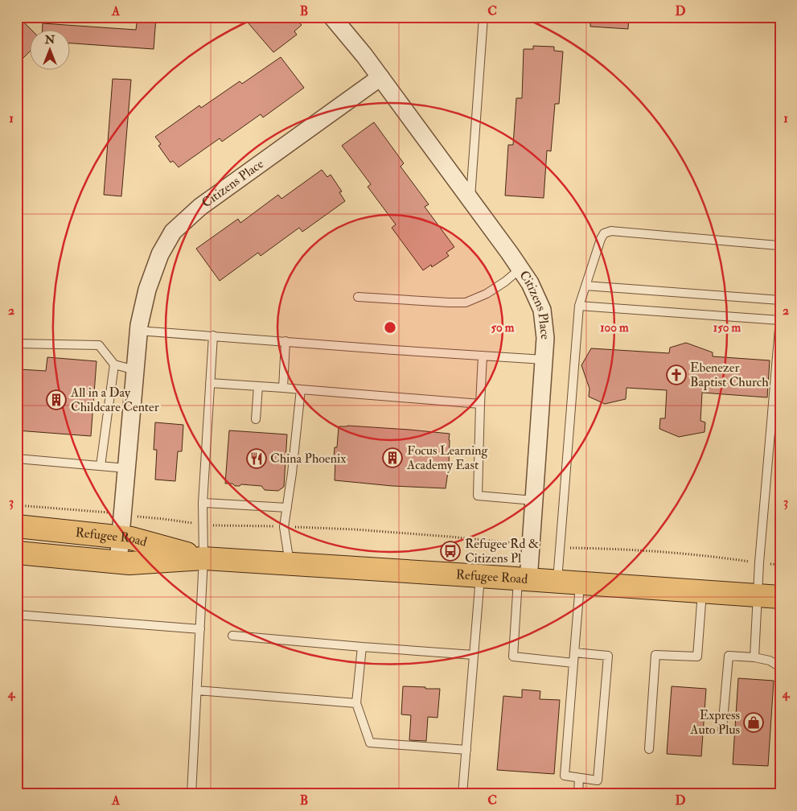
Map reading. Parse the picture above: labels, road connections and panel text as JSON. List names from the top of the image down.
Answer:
{
  "streets": {
    "main road": ["Refugee Road"],
    "street": ["Citizens Place"]
  },
  "crossings": [
    ["Citizens Place", "Refugee Road"]
  ],
  "places": {
    "church": ["Ebenezer Baptist Church"],
    "building": ["All in a Day Childcare Center", "Focus Learning Academy East"],
    "restaurant": ["China Phoenix"],
    "bus stop": ["Refugee Rd & Citizens Pl"],
    "shop": ["Express Auto Plus"]
  },
  "north": "top",
  "grid": {
    "columns": [
      "A",
      "B",
      "C",
      "D"
    ],
    "rows": [
      "1",
      "2",
      "3",
      "4"
    ]
  },
  "rings": ["50 m", "100 m", "150 m"]
}
